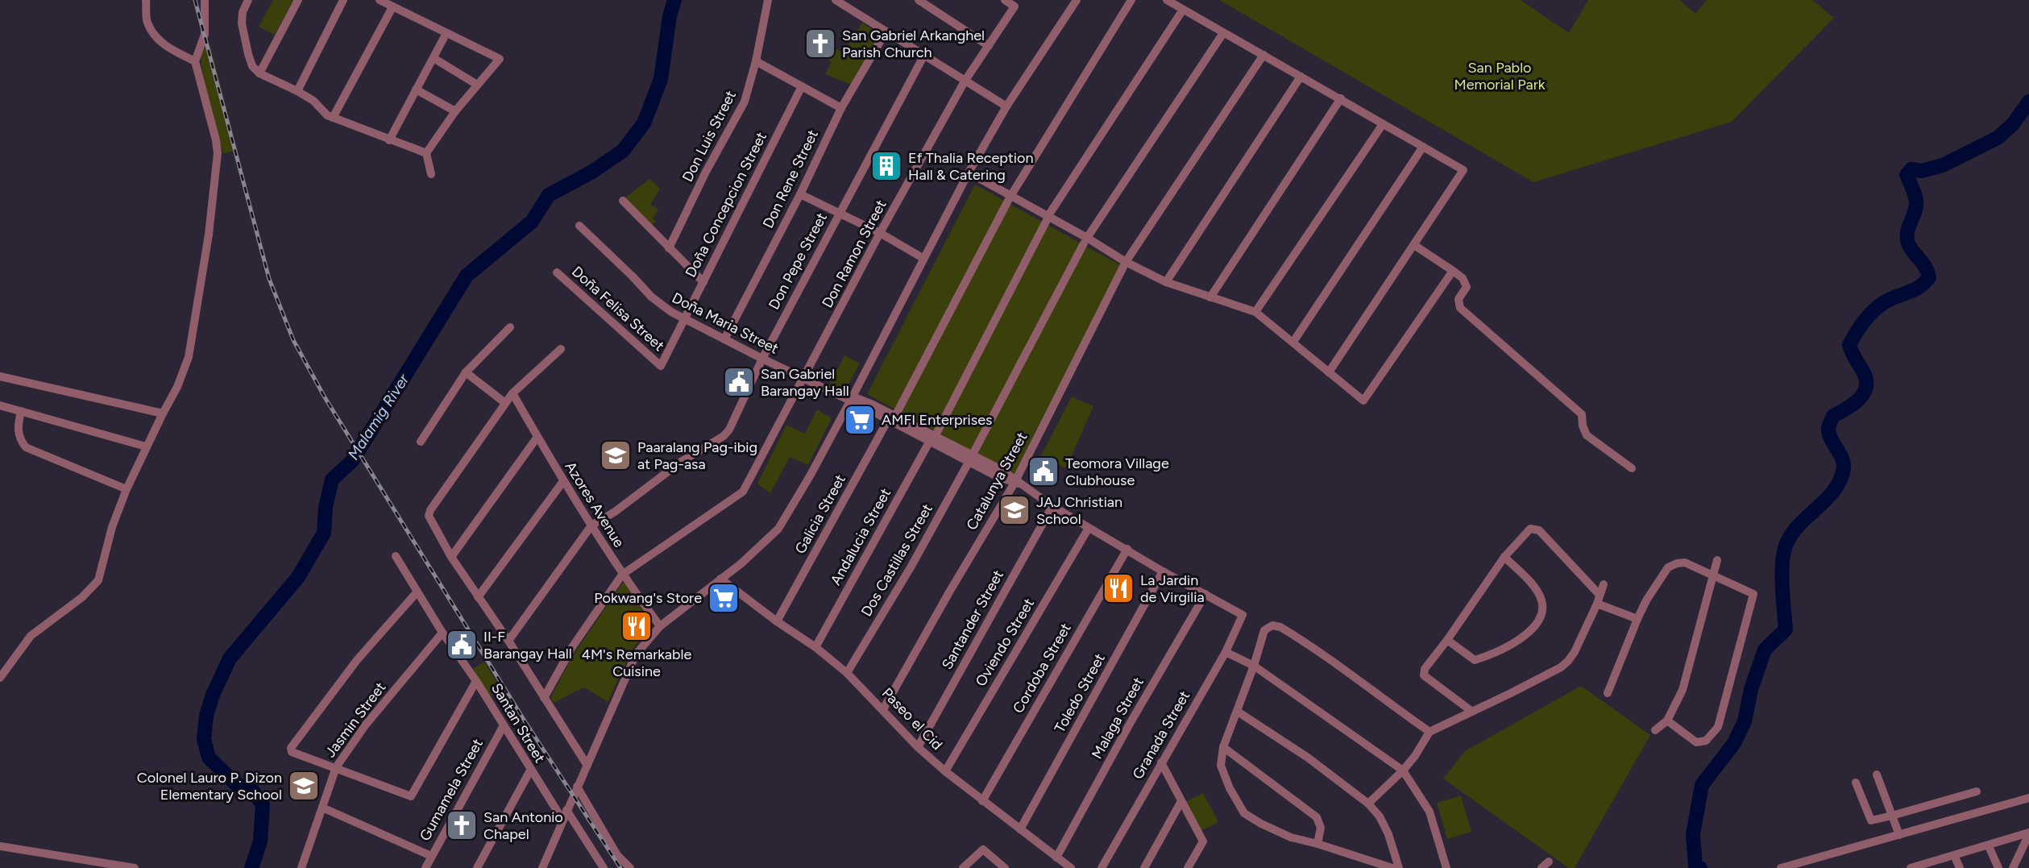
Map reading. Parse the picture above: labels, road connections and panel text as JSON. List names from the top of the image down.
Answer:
{
  "streets": {
    "street": [
      "Don Luis Street",
      "Don Rene Street",
      "Doña Concepcion Street",
      "Don Ramon Street",
      "Don Pepe Street",
      "Doña Felisa Street",
      "Doña Maria Street",
      "Catalunya Street",
      "Azores Avenue",
      "Galicia Street",
      "Andalucia Street",
      "Dos Castillas Street",
      "Santander Street",
      "Oviendo Street",
      "Cordoba Street",
      "Toledo Street",
      "Malaga Street",
      "Paseo el Cid",
      "Jasmin Street",
      "Santan Street",
      "Granada Street",
      "Gumamela Street"
    ]
  },
  "crossings": [
    ["Don Rene Street", "Doña Maria Street"],
    ["Doña Concepcion Street", "Doña Felisa Street"],
    ["Doña Concepcion Street", "Doña Maria Street"],
    ["Don Ramon Street", "Doña Maria Street"],
    ["Don Ramon Street", "Azores Avenue"],
    ["Don Pepe Street", "Doña Maria Street"],
    ["Don Pepe Street", "Azores Avenue"],
    ["Doña Maria Street", "Catalunya Street"],
    ["Doña Maria Street", "Galicia Street"],
    ["Doña Maria Street", "Andalucia Street"],
    ["Doña Maria Street", "Dos Castillas Street"],
    ["Doña Maria Street", "Santander Street"],
    ["Doña Maria Street", "Oviendo Street"],
    ["Doña Maria Street", "Cordoba Street"],
    ["Doña Maria Street", "Toledo Street"],
    ["Doña Maria Street", "Malaga Street"],
    ["Doña Maria Street", "Granada Street"],
    ["Catalunya Street", "Paseo el Cid"],
    ["Galicia Street", "Paseo el Cid"],
    ["Andalucia Street", "Paseo el Cid"],
    ["Dos Castillas Street", "Paseo el Cid"],
    ["Santander Street", "Paseo el Cid"],
    ["Oviendo Street", "Paseo el Cid"],
    ["Cordoba Street", "Paseo el Cid"],
    ["Toledo Street", "Paseo el Cid"],
    ["Malaga Street", "Paseo el Cid"],
    ["Jasmin Street", "Santan Street"],
    ["Santan Street", "Gumamela Street"]
  ],
  "water": ["Malamig River"],
  "parks": ["San Pablo Memorial Park"],
  "places": {
    "church": ["San Gabriel Arkanghel Parish Church", "San Antonio Chapel"],
    "building": ["Ef Thalia Reception Hall & Catering"],
    "public building": ["San Gabriel Barangay Hall", "Teomora Village Clubhouse", "II-F Barangay Hall"],
    "supermarket": ["AMFI Enterprises", "Pokwang's Store"],
    "school or university": ["Paaralang Pag-ibig at Pag-asa", "JAJ Christian School", "Colonel Lauro P. Dizon Elementary School"],
    "restaurant": ["La Jardin de Virgilia", "4M's Remarkable Cuisine"]
  }
}
